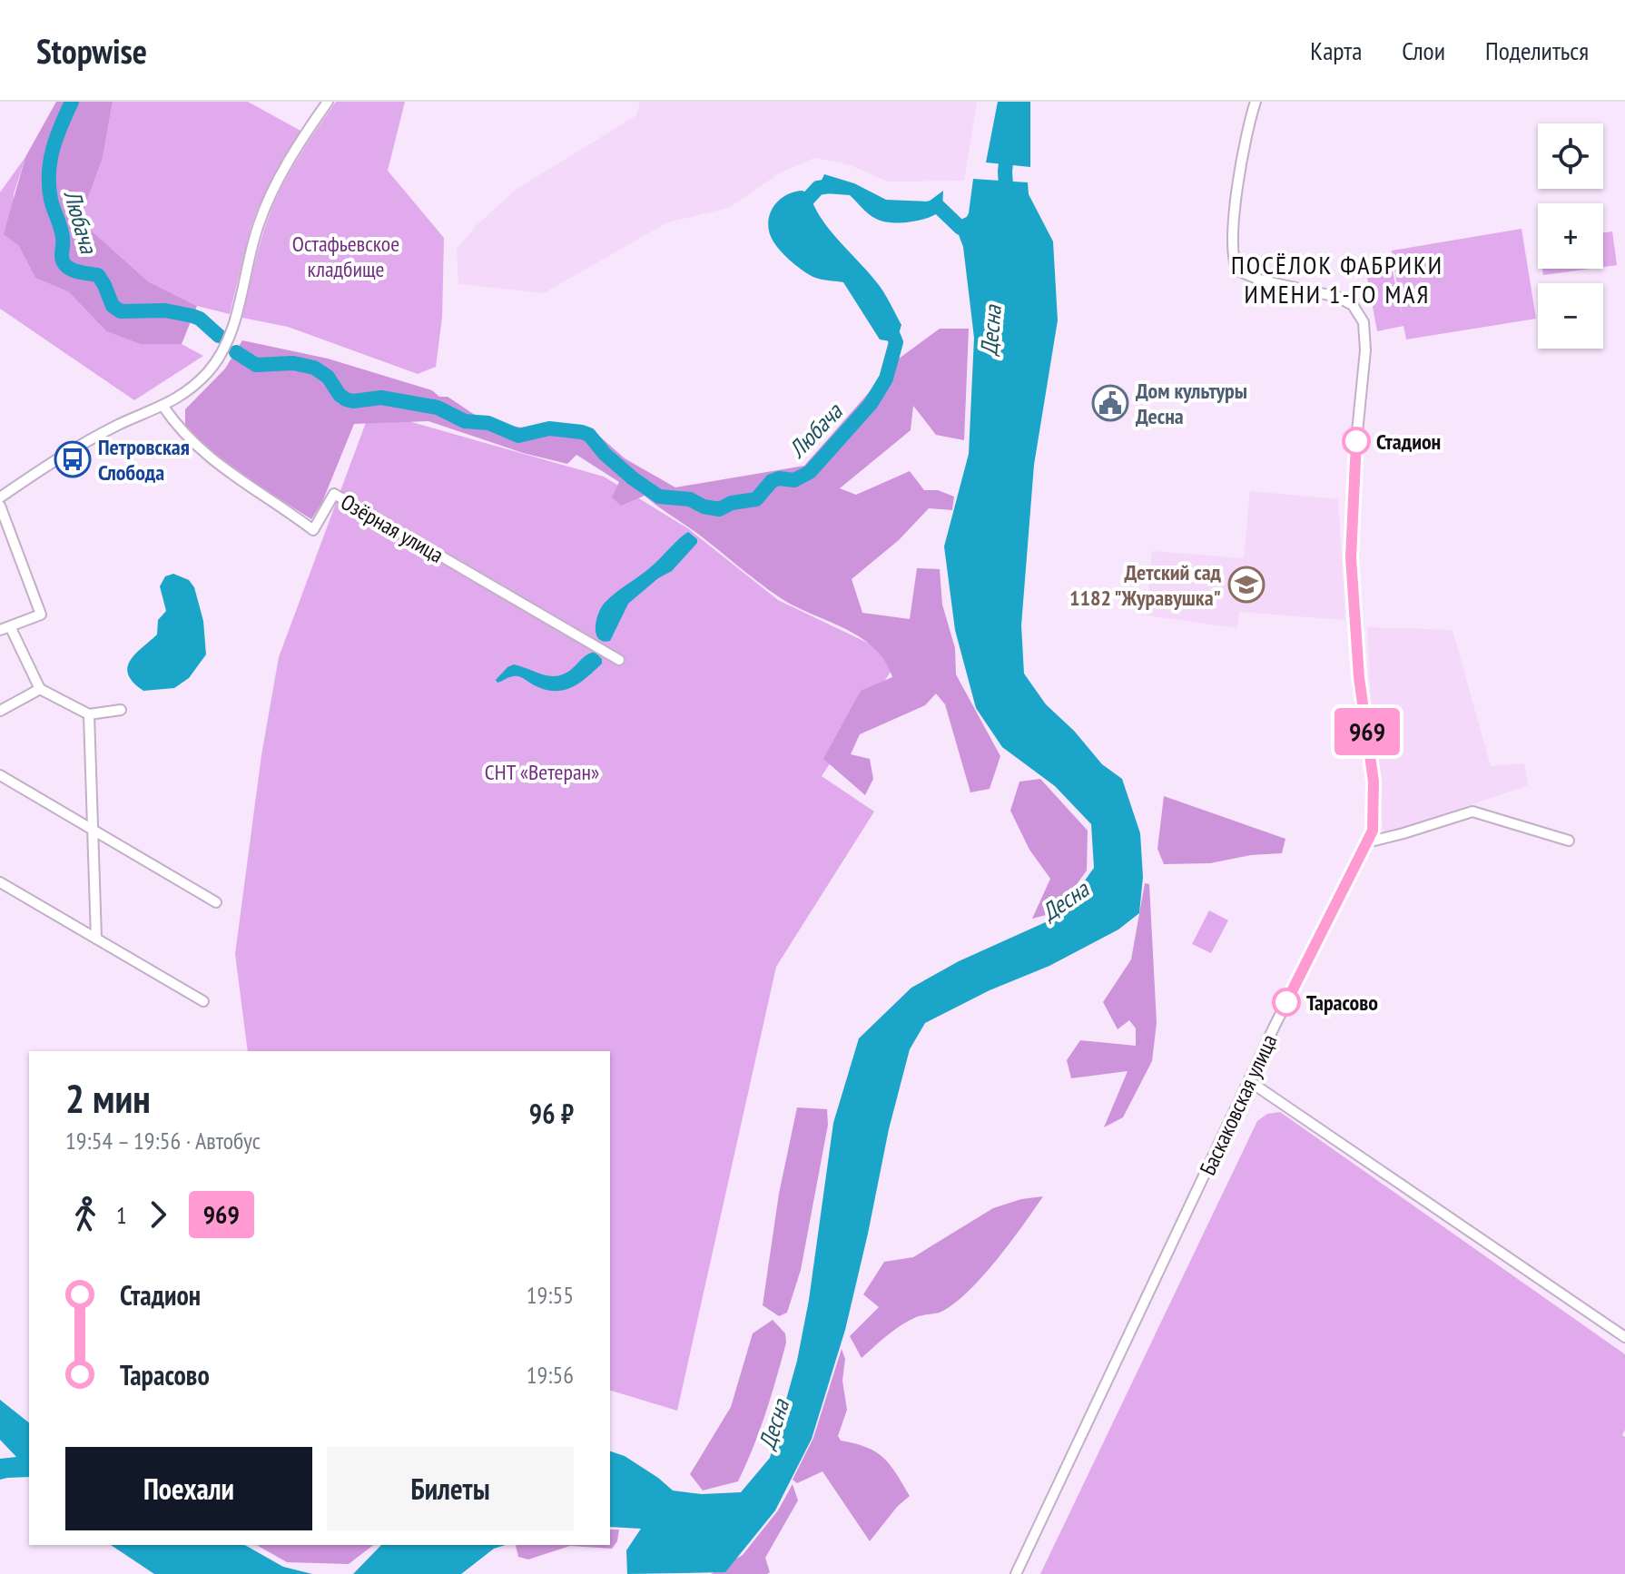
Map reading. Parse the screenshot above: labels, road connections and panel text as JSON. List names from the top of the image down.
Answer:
{
  "streets": {
    "street": ["Озёрная улица", "Баскаковская улица"]
  },
  "districts": ["ПОСЁЛОК ФАБРИКИ ИМЕНИ 1-ГО МАЯ"],
  "water": ["Любача", "Десна"],
  "parks": ["Остафьевское кладбище", "СНТ «Ветеран»"],
  "places": {
    "public building": ["Дом культуры Десна"],
    "other": ["Стадион", "Тарасово"],
    "bus stop": ["Петровская Слобода"],
    "school or university": ["Детский сад 1182 \"Журавушка\""]
  },
  "lines": ["bus line 969"],
  "page": {
    "header": "Stopwise",
    "nav": ["Карта", "Слои", "Поделиться"],
    "on_map": "969",
    "map_buttons": ["+", "−"],
    "heading": ["2 мин", "19:54 – 19:56 · Автобус", "96 ₽"],
    "legs": ["1", "969"],
    "list": [
      {
        "name": "Стадион",
        "value": "19:55"
      },
      {
        "name": "Тарасово",
        "value": "19:56"
      }
    ],
    "buttons": ["Поехали", "Билеты"]
  }
}
